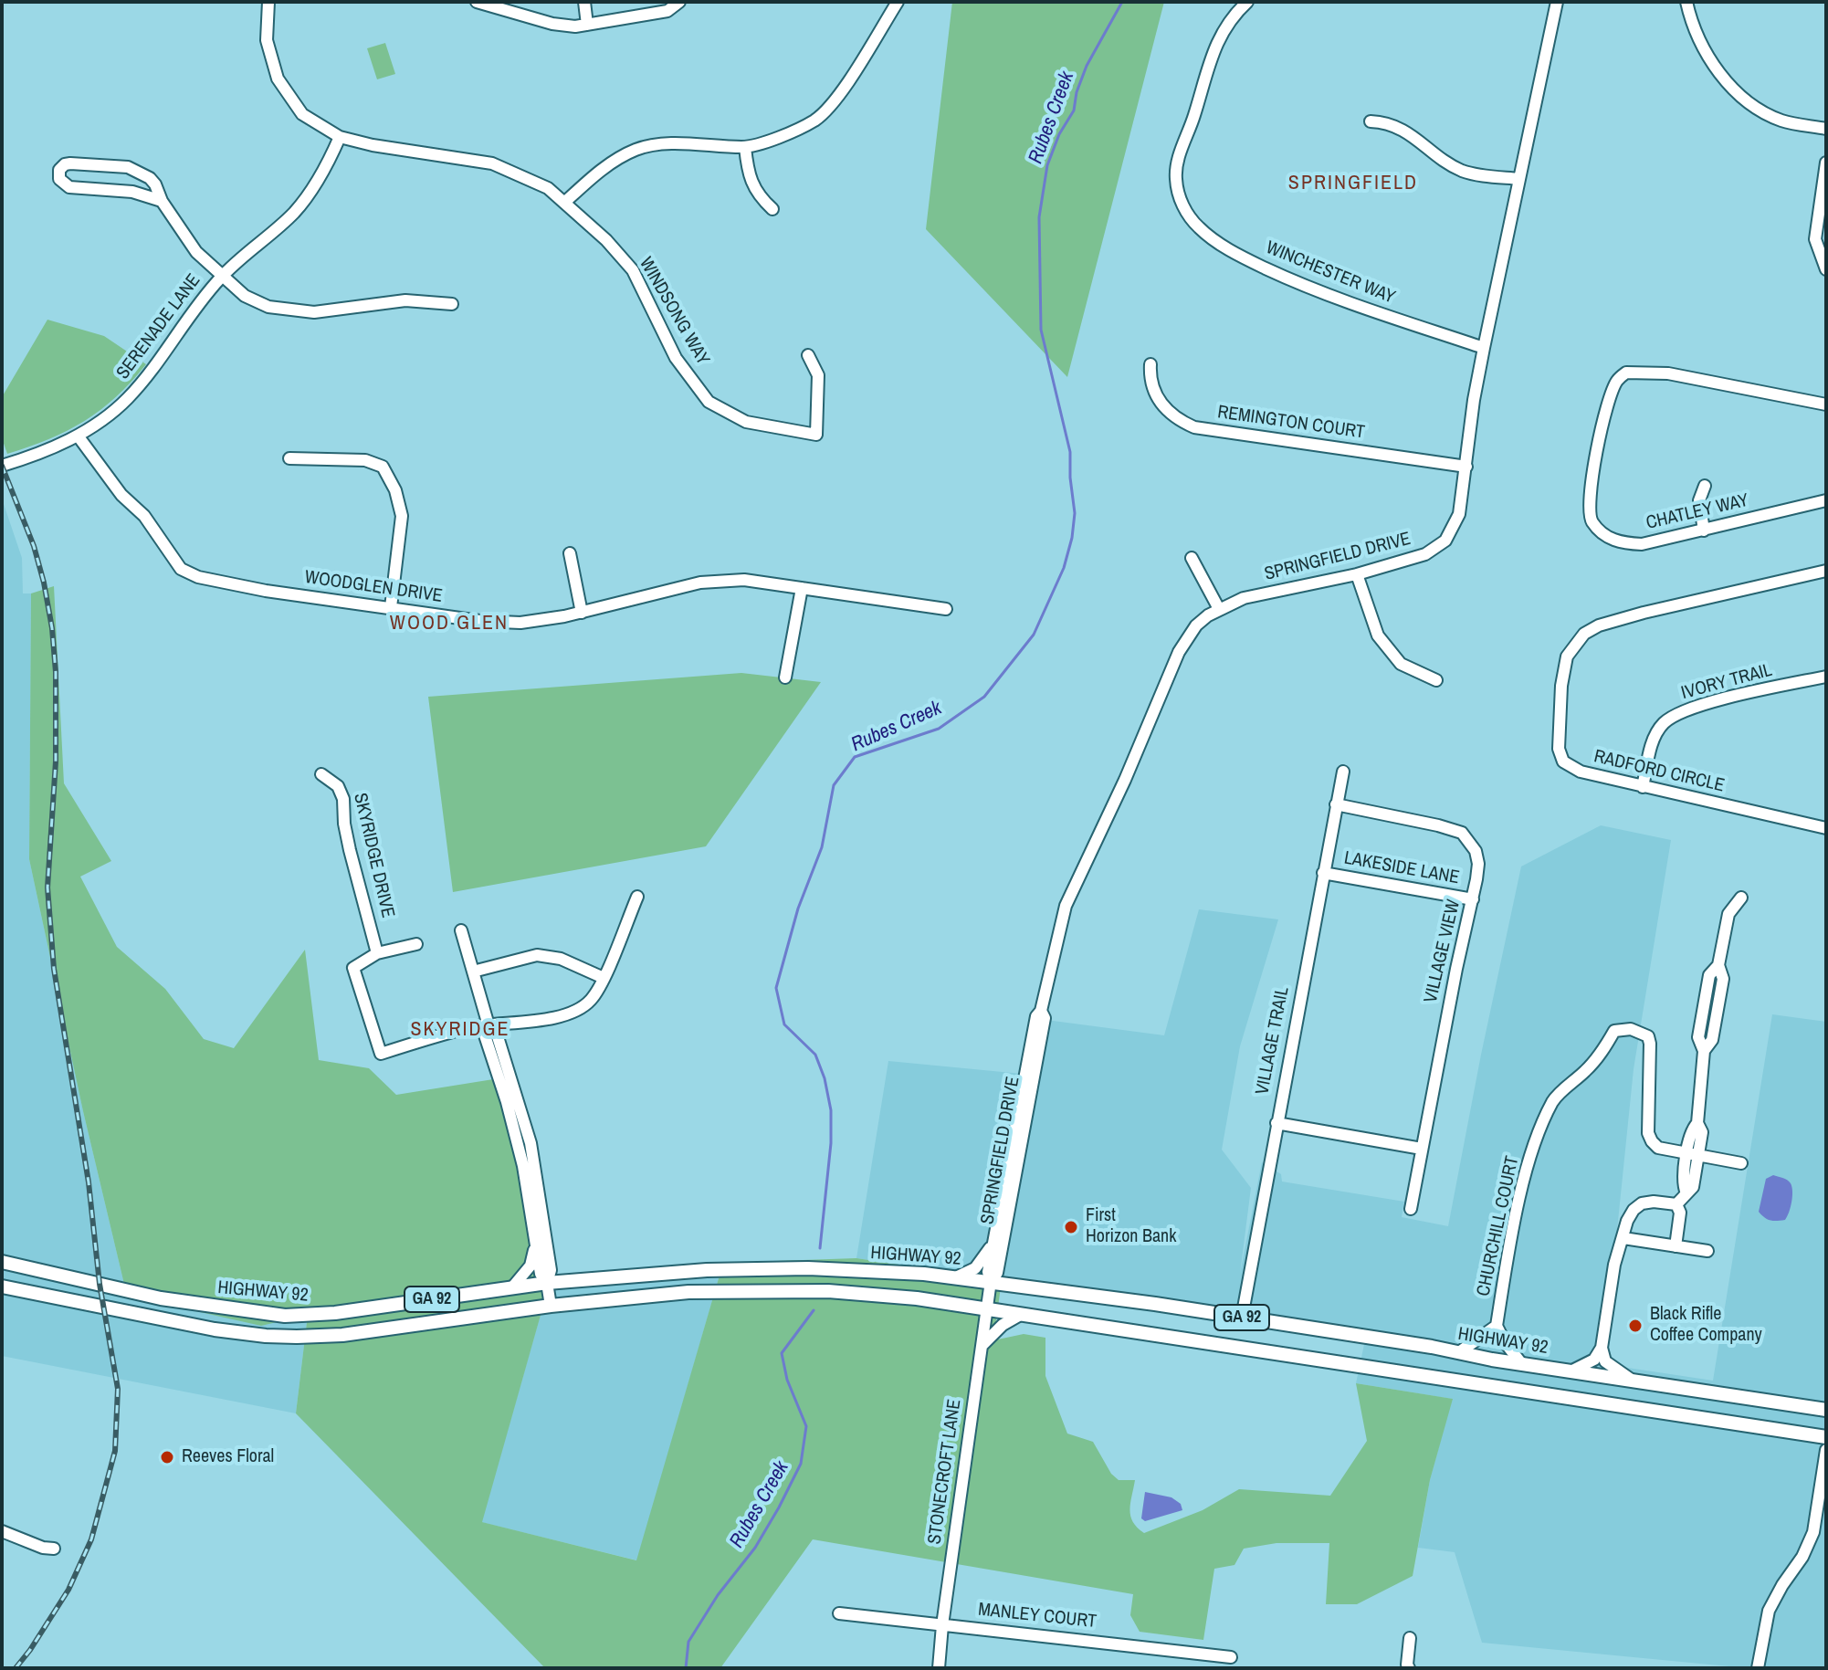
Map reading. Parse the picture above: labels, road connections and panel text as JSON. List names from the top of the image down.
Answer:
{
  "streets": {
    "main road": ["HIGHWAY 92", "GA 92"],
    "street": [
      "WINCHESTER WAY",
      "WINDSONG WAY",
      "SERENADE LANE",
      "REMINGTON COURT",
      "CHATLEY WAY",
      "SPRINGFIELD DRIVE",
      "WOODGLEN DRIVE",
      "IVORY TRAIL",
      "RADFORD CIRCLE",
      "SKYRIDGE DRIVE",
      "LAKESIDE LANE",
      "VILLAGE VIEW",
      "VILLAGE TRAIL",
      "CHURCHILL COURT",
      "STONECROFT LANE",
      "MANLEY COURT"
    ]
  },
  "crossings": [
    ["WINCHESTER WAY", "SPRINGFIELD DRIVE"],
    ["WINDSONG WAY", "SERENADE LANE"],
    ["SERENADE LANE", "WOODGLEN DRIVE"],
    ["REMINGTON COURT", "SPRINGFIELD DRIVE"],
    ["SPRINGFIELD DRIVE", "HIGHWAY 92"],
    ["SPRINGFIELD DRIVE", "STONECROFT LANE"],
    ["IVORY TRAIL", "RADFORD CIRCLE"],
    ["LAKESIDE LANE", "VILLAGE VIEW"],
    ["LAKESIDE LANE", "VILLAGE TRAIL"],
    ["VILLAGE VIEW", "VILLAGE TRAIL"],
    ["VILLAGE TRAIL", "HIGHWAY 92"],
    ["HIGHWAY 92", "STONECROFT LANE"],
    ["GA 92", "STONECROFT LANE"],
    ["STONECROFT LANE", "MANLEY COURT"]
  ],
  "districts": ["SPRINGFIELD", "WOOD GLEN", "SKYRIDGE"],
  "water": ["Rubes Creek"],
  "places": ["First Horizon Bank", "Black Rifle Coffee Company", "Reeves Floral"]
}
